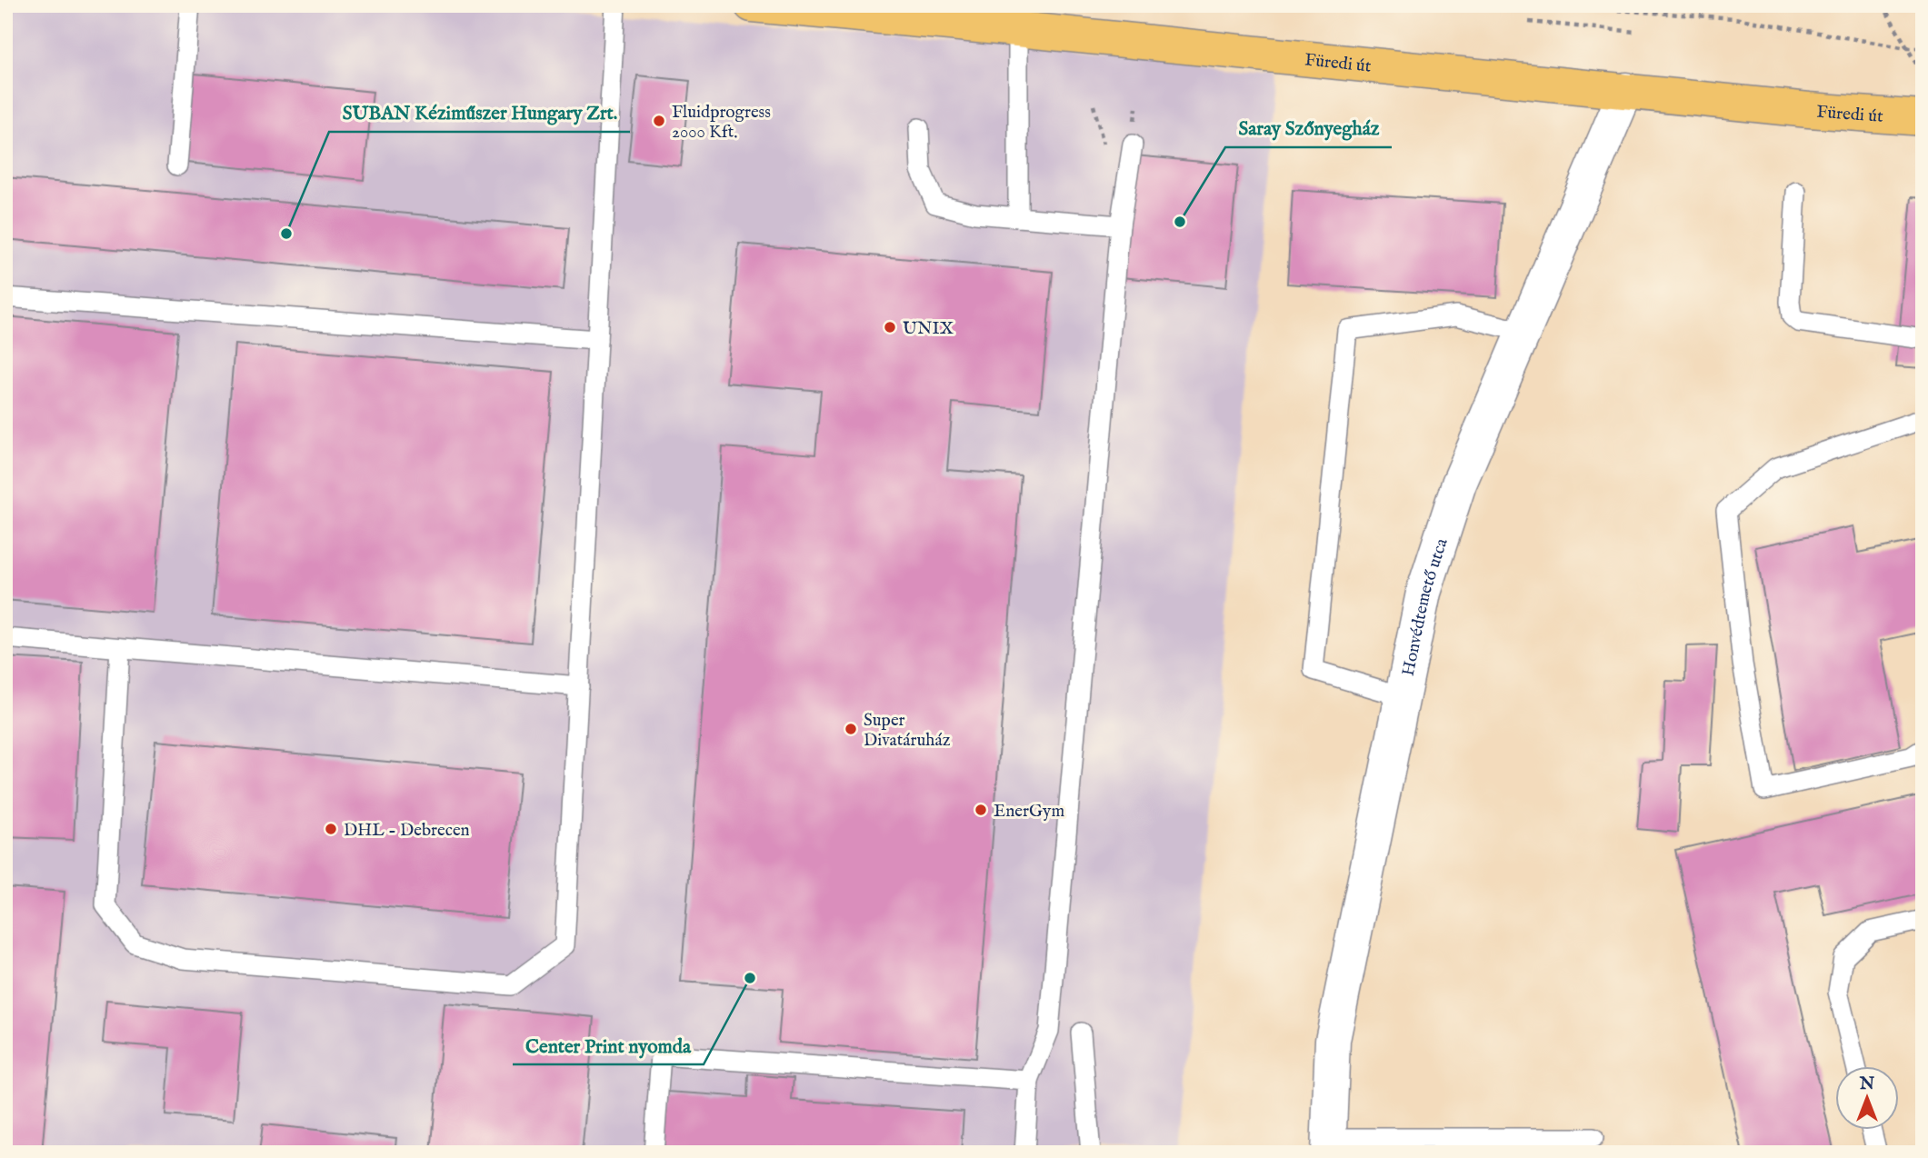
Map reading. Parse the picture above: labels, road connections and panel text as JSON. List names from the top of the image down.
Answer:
{
  "streets": {
    "main road": ["Füredi út"],
    "street": ["Honvédtemető utca"]
  },
  "crossings": [
    ["Füredi út", "Honvédtemető utca"]
  ],
  "places": [
    "Fluidprogress 2000 Kft.",
    "Saray Szőnyegház",
    "SUBAN Kéziműszer Hungary Zrt.",
    "UNIX",
    "Super Divatáruház",
    "EnerGym",
    "DHL - Debrecen",
    "Center Print nyomda"
  ],
  "north": "top"
}
